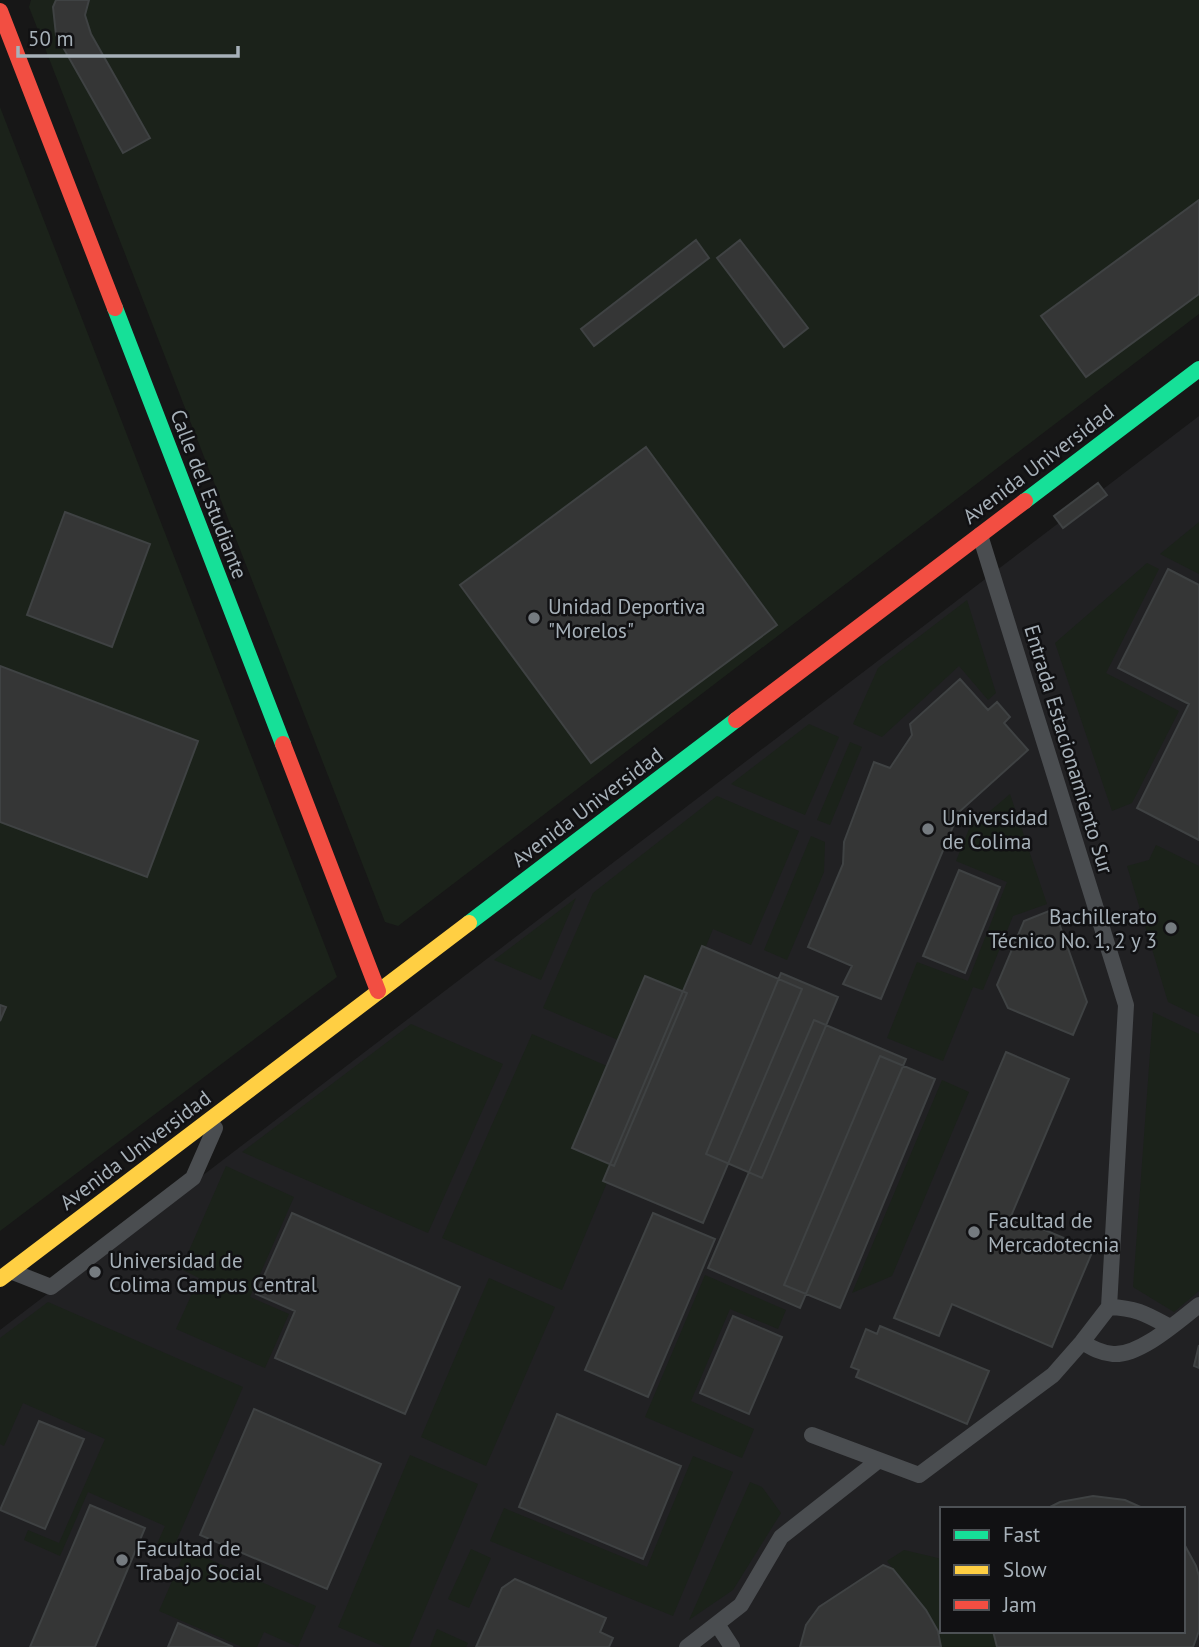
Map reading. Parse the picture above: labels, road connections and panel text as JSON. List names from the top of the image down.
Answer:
{
  "streets": {
    "street": ["Avenida Universidad", "Calle del Estudiante"],
    "lane": ["Entrada Estacionamiento Sur"]
  },
  "crossings": [
    ["Avenida Universidad", "Calle del Estudiante"],
    ["Avenida Universidad", "Entrada Estacionamiento Sur"]
  ],
  "places": [
    "Unidad Deportiva \"Morelos\"",
    "Universidad de Colima",
    "Bachillerato Técnico No. 1, 2 y 3",
    "Facultad de Mercadotecnia",
    "Universidad de Colima Campus Central",
    "Facultad de Trabajo Social"
  ],
  "legend": ["Fast", "Slow", "Jam"],
  "scale_bar": "50 m"
}
